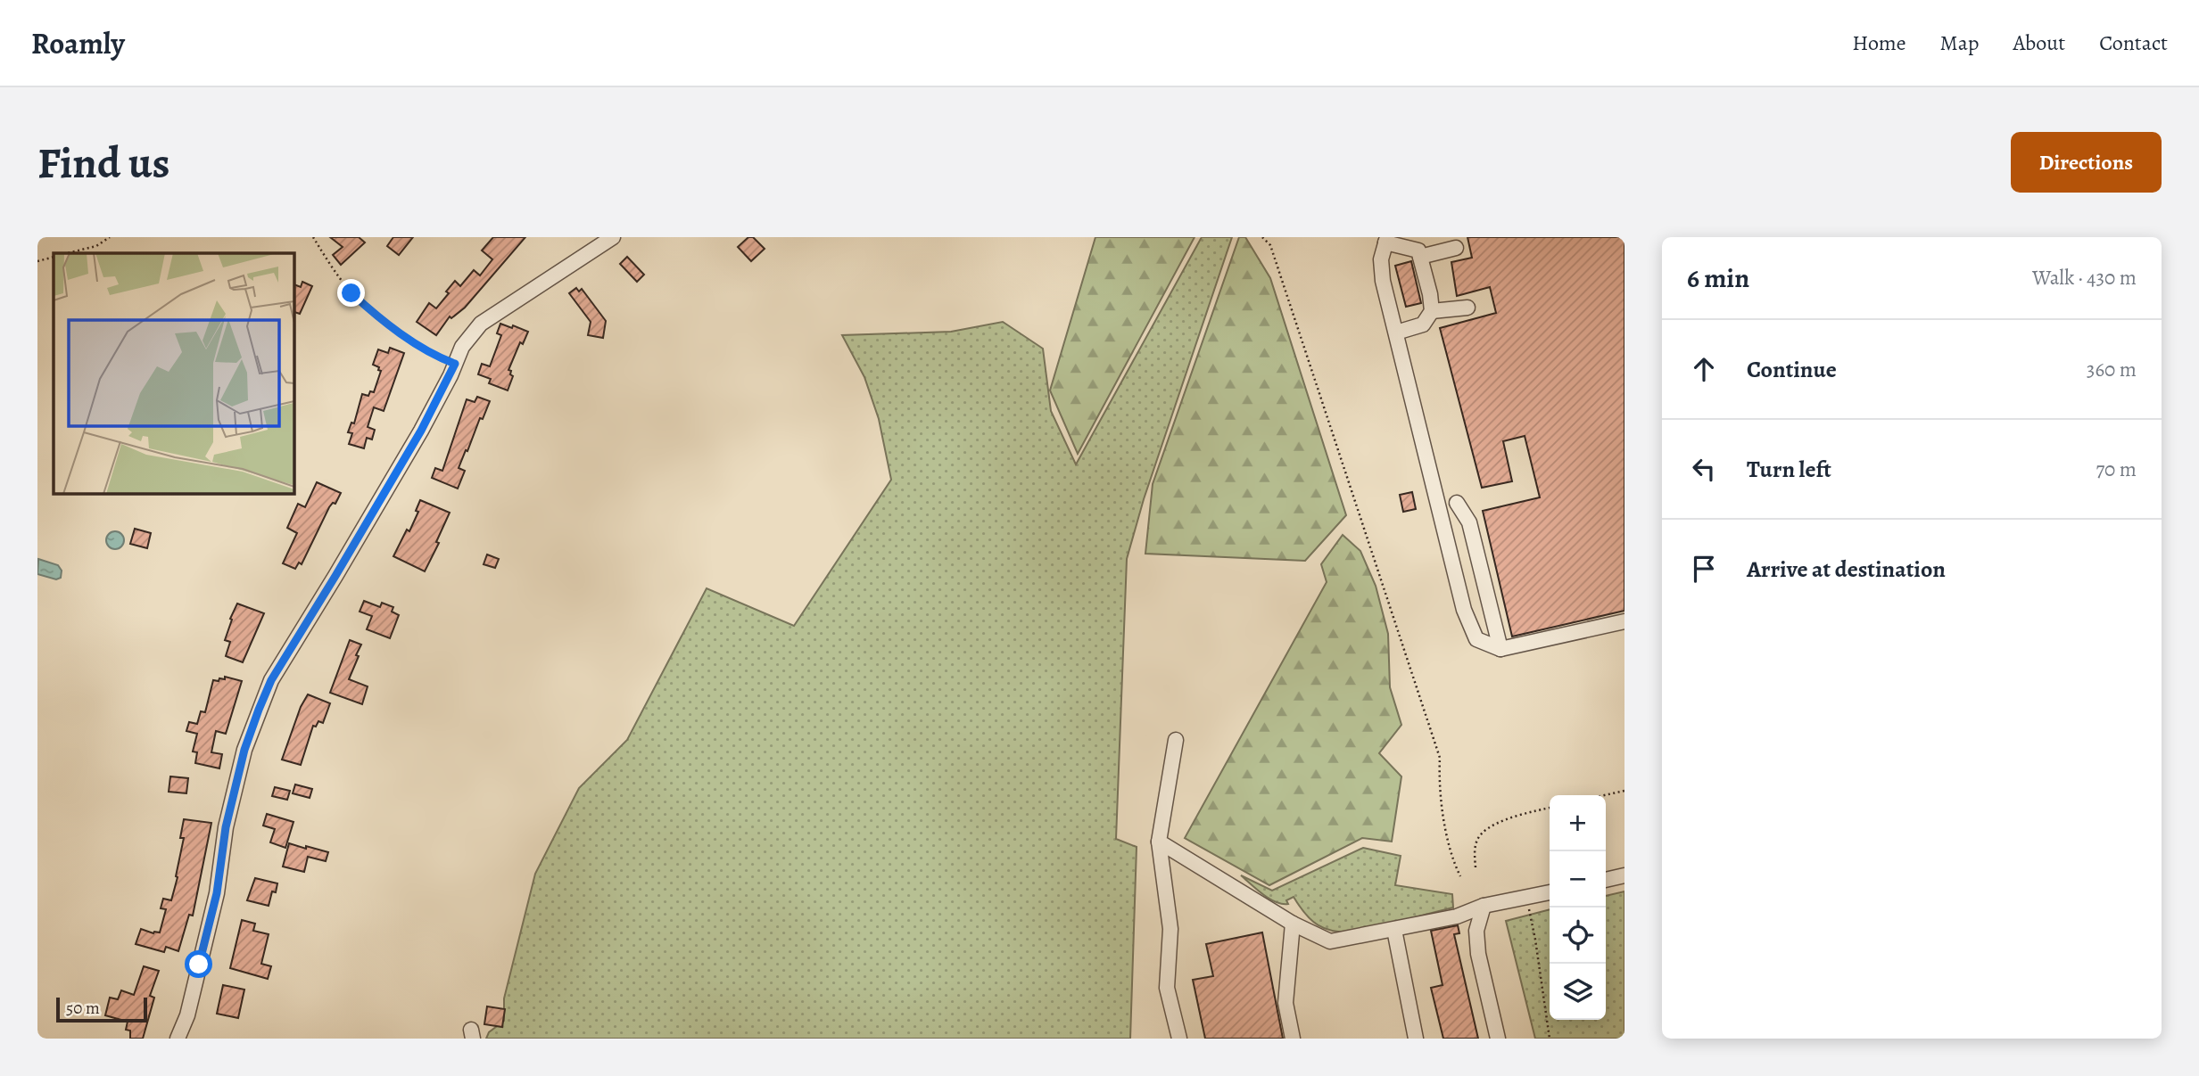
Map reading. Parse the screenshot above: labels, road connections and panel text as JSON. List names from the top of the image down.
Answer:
{
  "scale_bar": "50 m",
  "page": {
    "header": "Roamly",
    "nav": [
      "Home",
      "Map",
      "About",
      "Contact"
    ],
    "buttons": "Directions",
    "title": "Find us",
    "heading": ["6 min", "Walk · 430 m"],
    "list": [
      ["Continue", "360 m"],
      ["Turn left", "70 m"],
      "Arrive at destination"
    ],
    "map_buttons": ["+", "−"],
    "scale": "50 m"
  }
}
